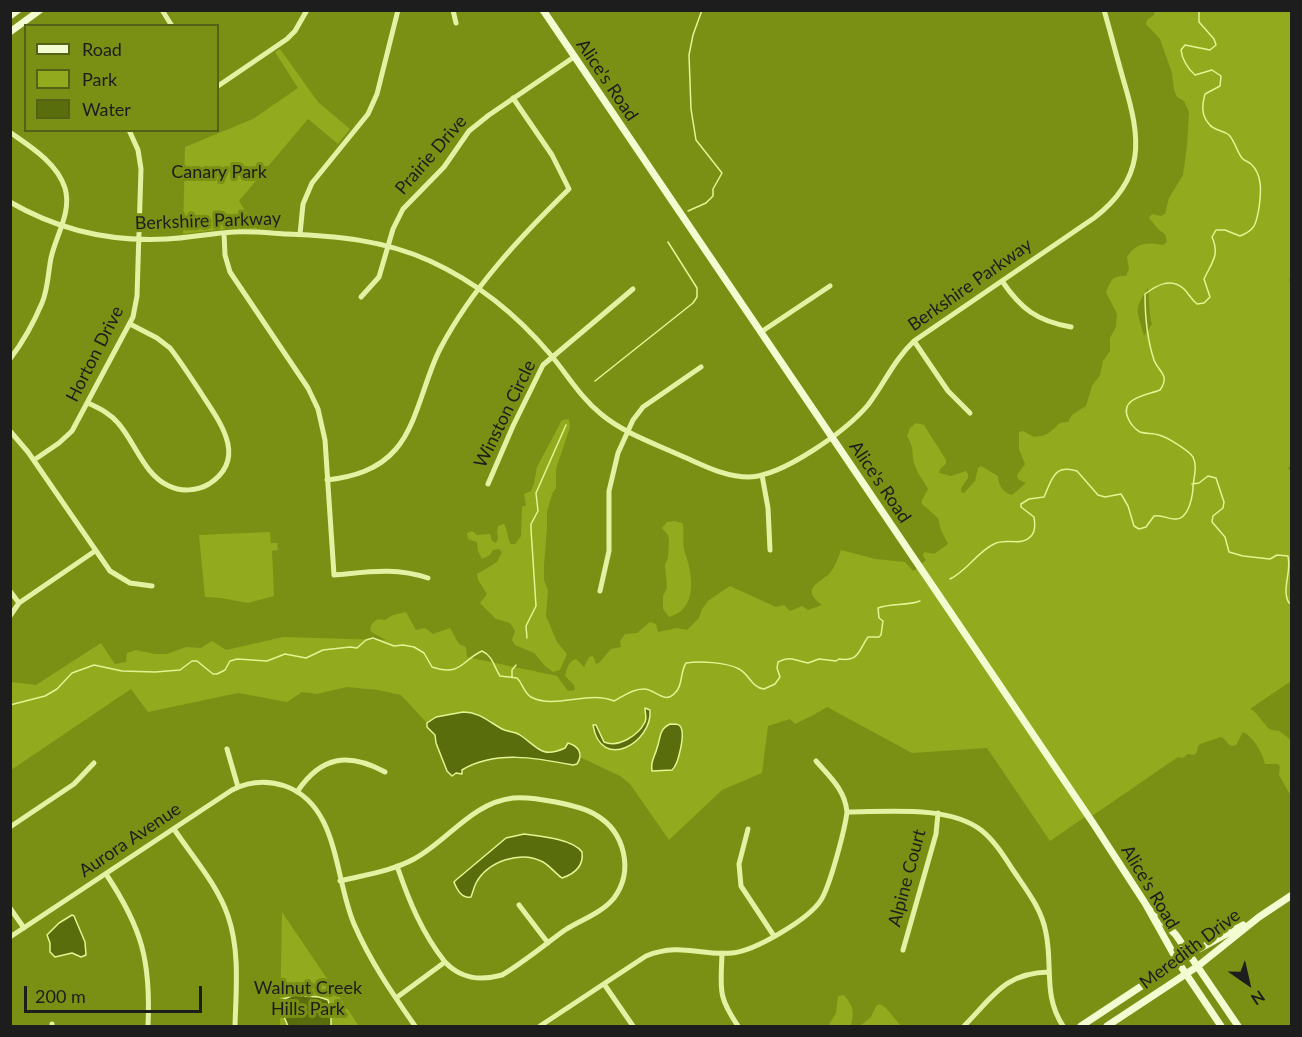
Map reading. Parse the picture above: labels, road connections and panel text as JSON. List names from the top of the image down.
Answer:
{
  "streets": {
    "main road": ["Alice's Road", "Meredith Drive"],
    "street": [
      "Prairie Drive",
      "Berkshire Parkway",
      "Horton Drive",
      "Winston Circle",
      "Aurora Avenue",
      "Alpine Court"
    ]
  },
  "crossings": [
    ["Alice's Road", "Prairie Drive"],
    ["Alice's Road", "Berkshire Parkway"],
    ["Alice's Road", "Meredith Drive"],
    ["Prairie Drive", "Berkshire Parkway"],
    ["Berkshire Parkway", "Horton Drive"],
    ["Berkshire Parkway", "Winston Circle"]
  ],
  "parks": ["Canary Park", "Walnut Creek Hills Park"],
  "legend": ["Road", "Park", "Water"],
  "scale_bar": "200 m",
  "north": "bottom right"
}
